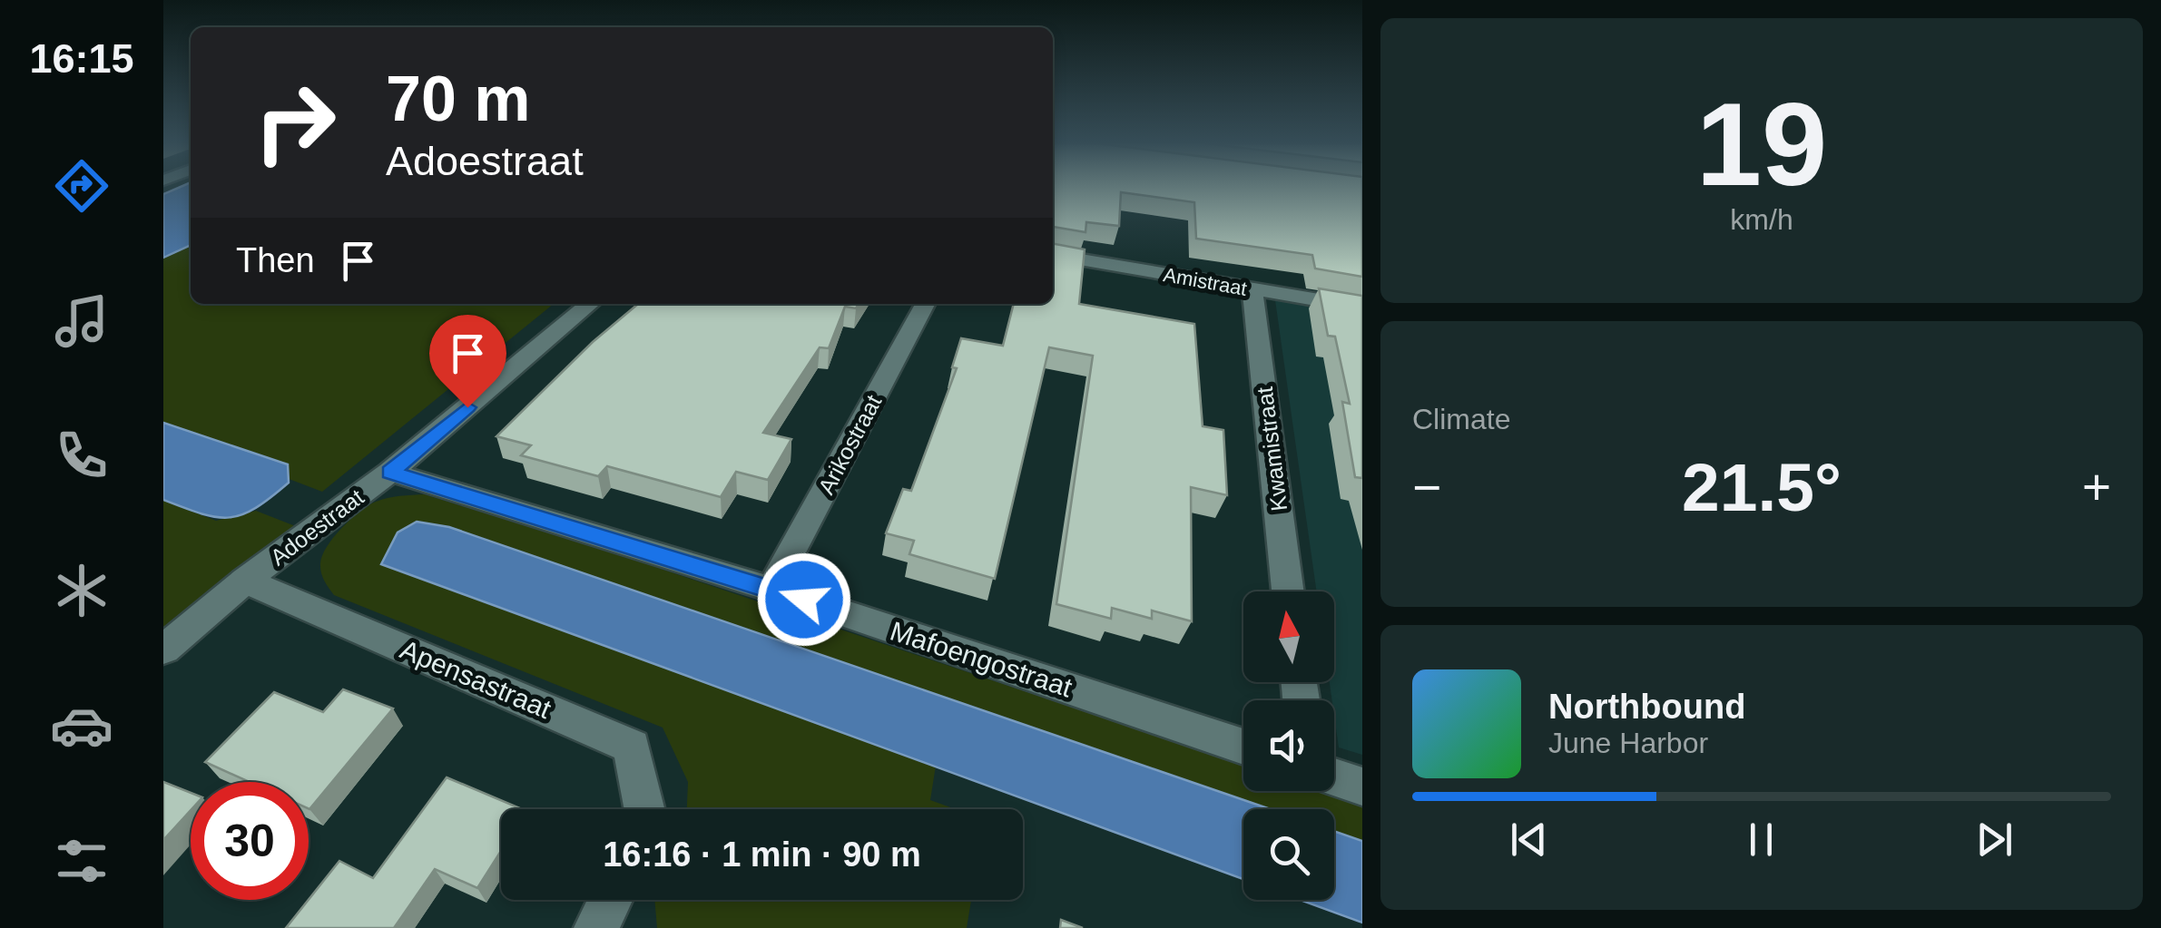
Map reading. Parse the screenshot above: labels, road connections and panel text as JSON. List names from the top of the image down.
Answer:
{
  "streets": {
    "street": [
      "Amistraat",
      "Arikostraat",
      "Kwamistraat",
      "Adoestraat",
      "Mafoengostraat",
      "Apensastraat"
    ]
  },
  "crossings": [
    ["Amistraat", "Kwamistraat"],
    ["Arikostraat", "Mafoengostraat"],
    ["Adoestraat", "Mafoengostraat"],
    ["Adoestraat", "Apensastraat"]
  ],
  "north": "top",
  "page": {
    "tabs": "16:15",
    "tile": [
      ["19", "km/h"],
      "Climate"
    ],
    "turn": ["70 m", "Adoestraat"],
    "then": "Then",
    "heat": ["−", "21.5°", "+"],
    "song": ["Northbound", "June Harbor"],
    "limit": "30",
    "trip": "16:16 · 1 min · 90 m"
  }
}
